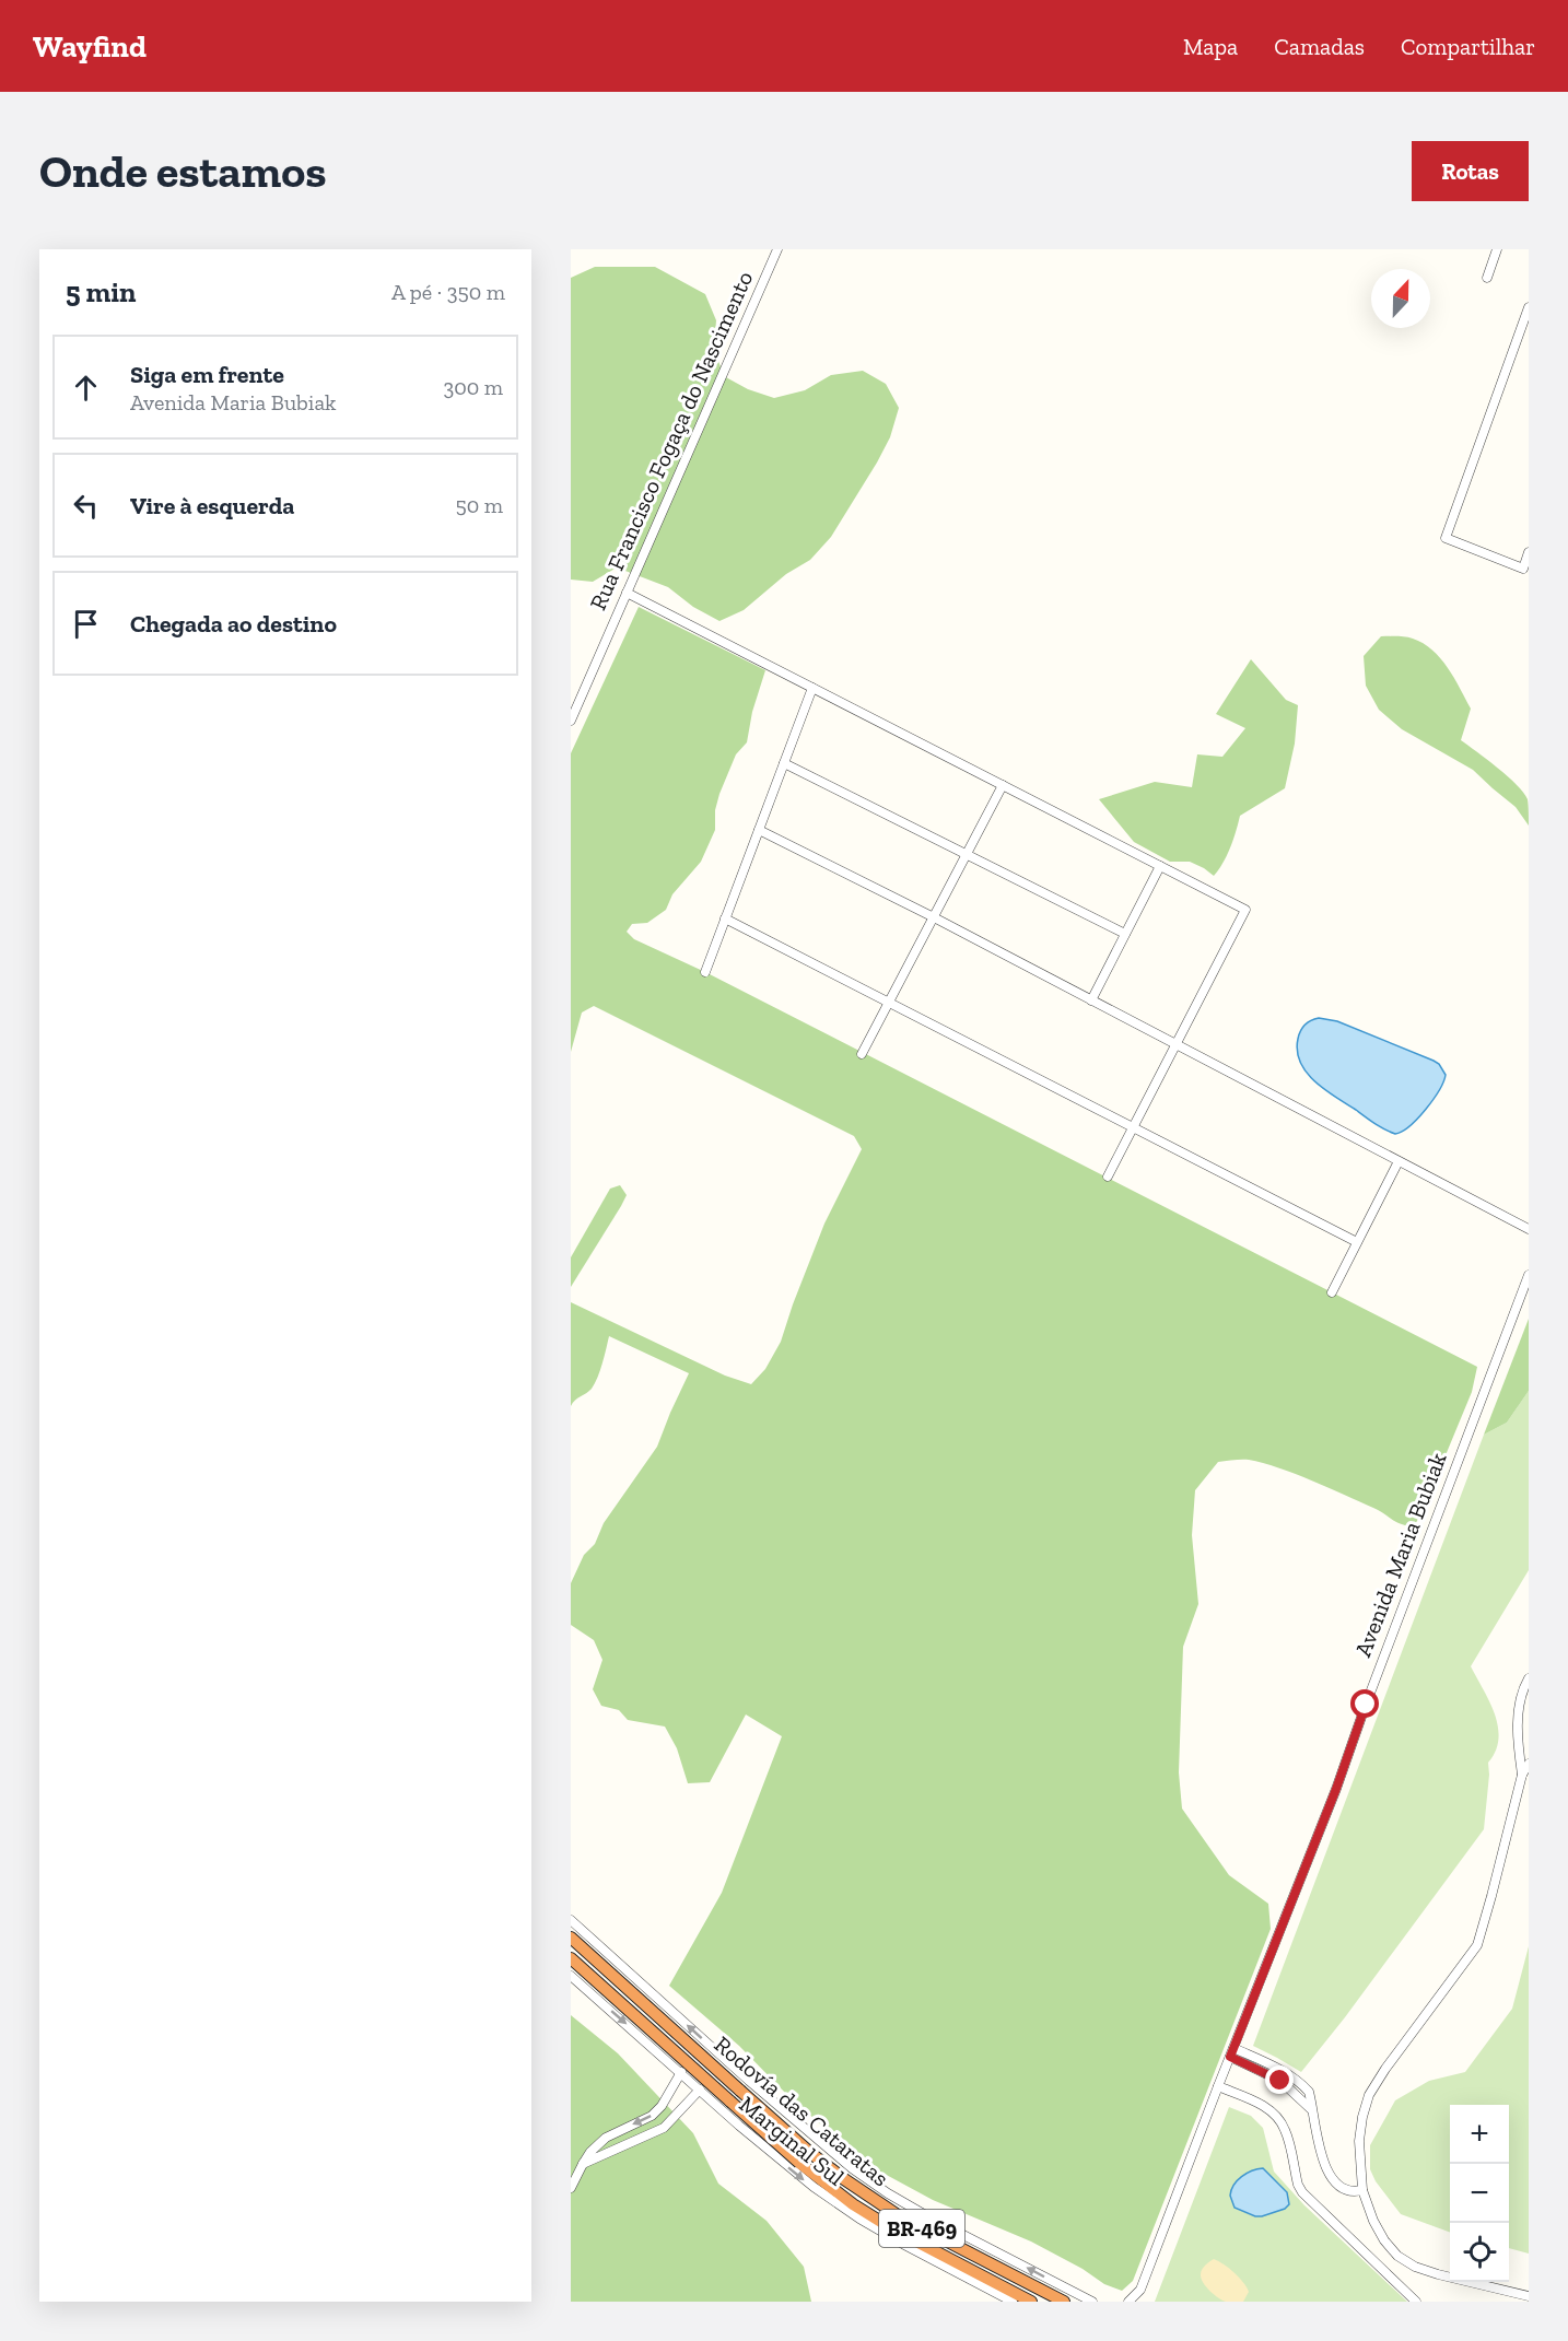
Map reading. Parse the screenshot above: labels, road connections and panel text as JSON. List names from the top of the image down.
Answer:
{
  "streets": {
    "highway": ["Rodovía das Cataratas", "BR-469"],
    "street": ["Rua Francisco Fogaça do Nascimento", "Avenida Maria Bubiak", "Marginal Sul"]
  },
  "north": "top",
  "page": {
    "header": "Wayfind",
    "nav": ["Mapa", "Camadas", "Compartilhar"],
    "buttons": "Rotas",
    "title": "Onde estamos",
    "heading": ["5 min", "A pé · 350 m"],
    "list": [
      ["Siga em frente", "Avenida Maria Bubiak", "300 m"],
      ["Vire à esquerda", "50 m"],
      "Chegada ao destino"
    ],
    "map_buttons": ["+", "−"]
  }
}
